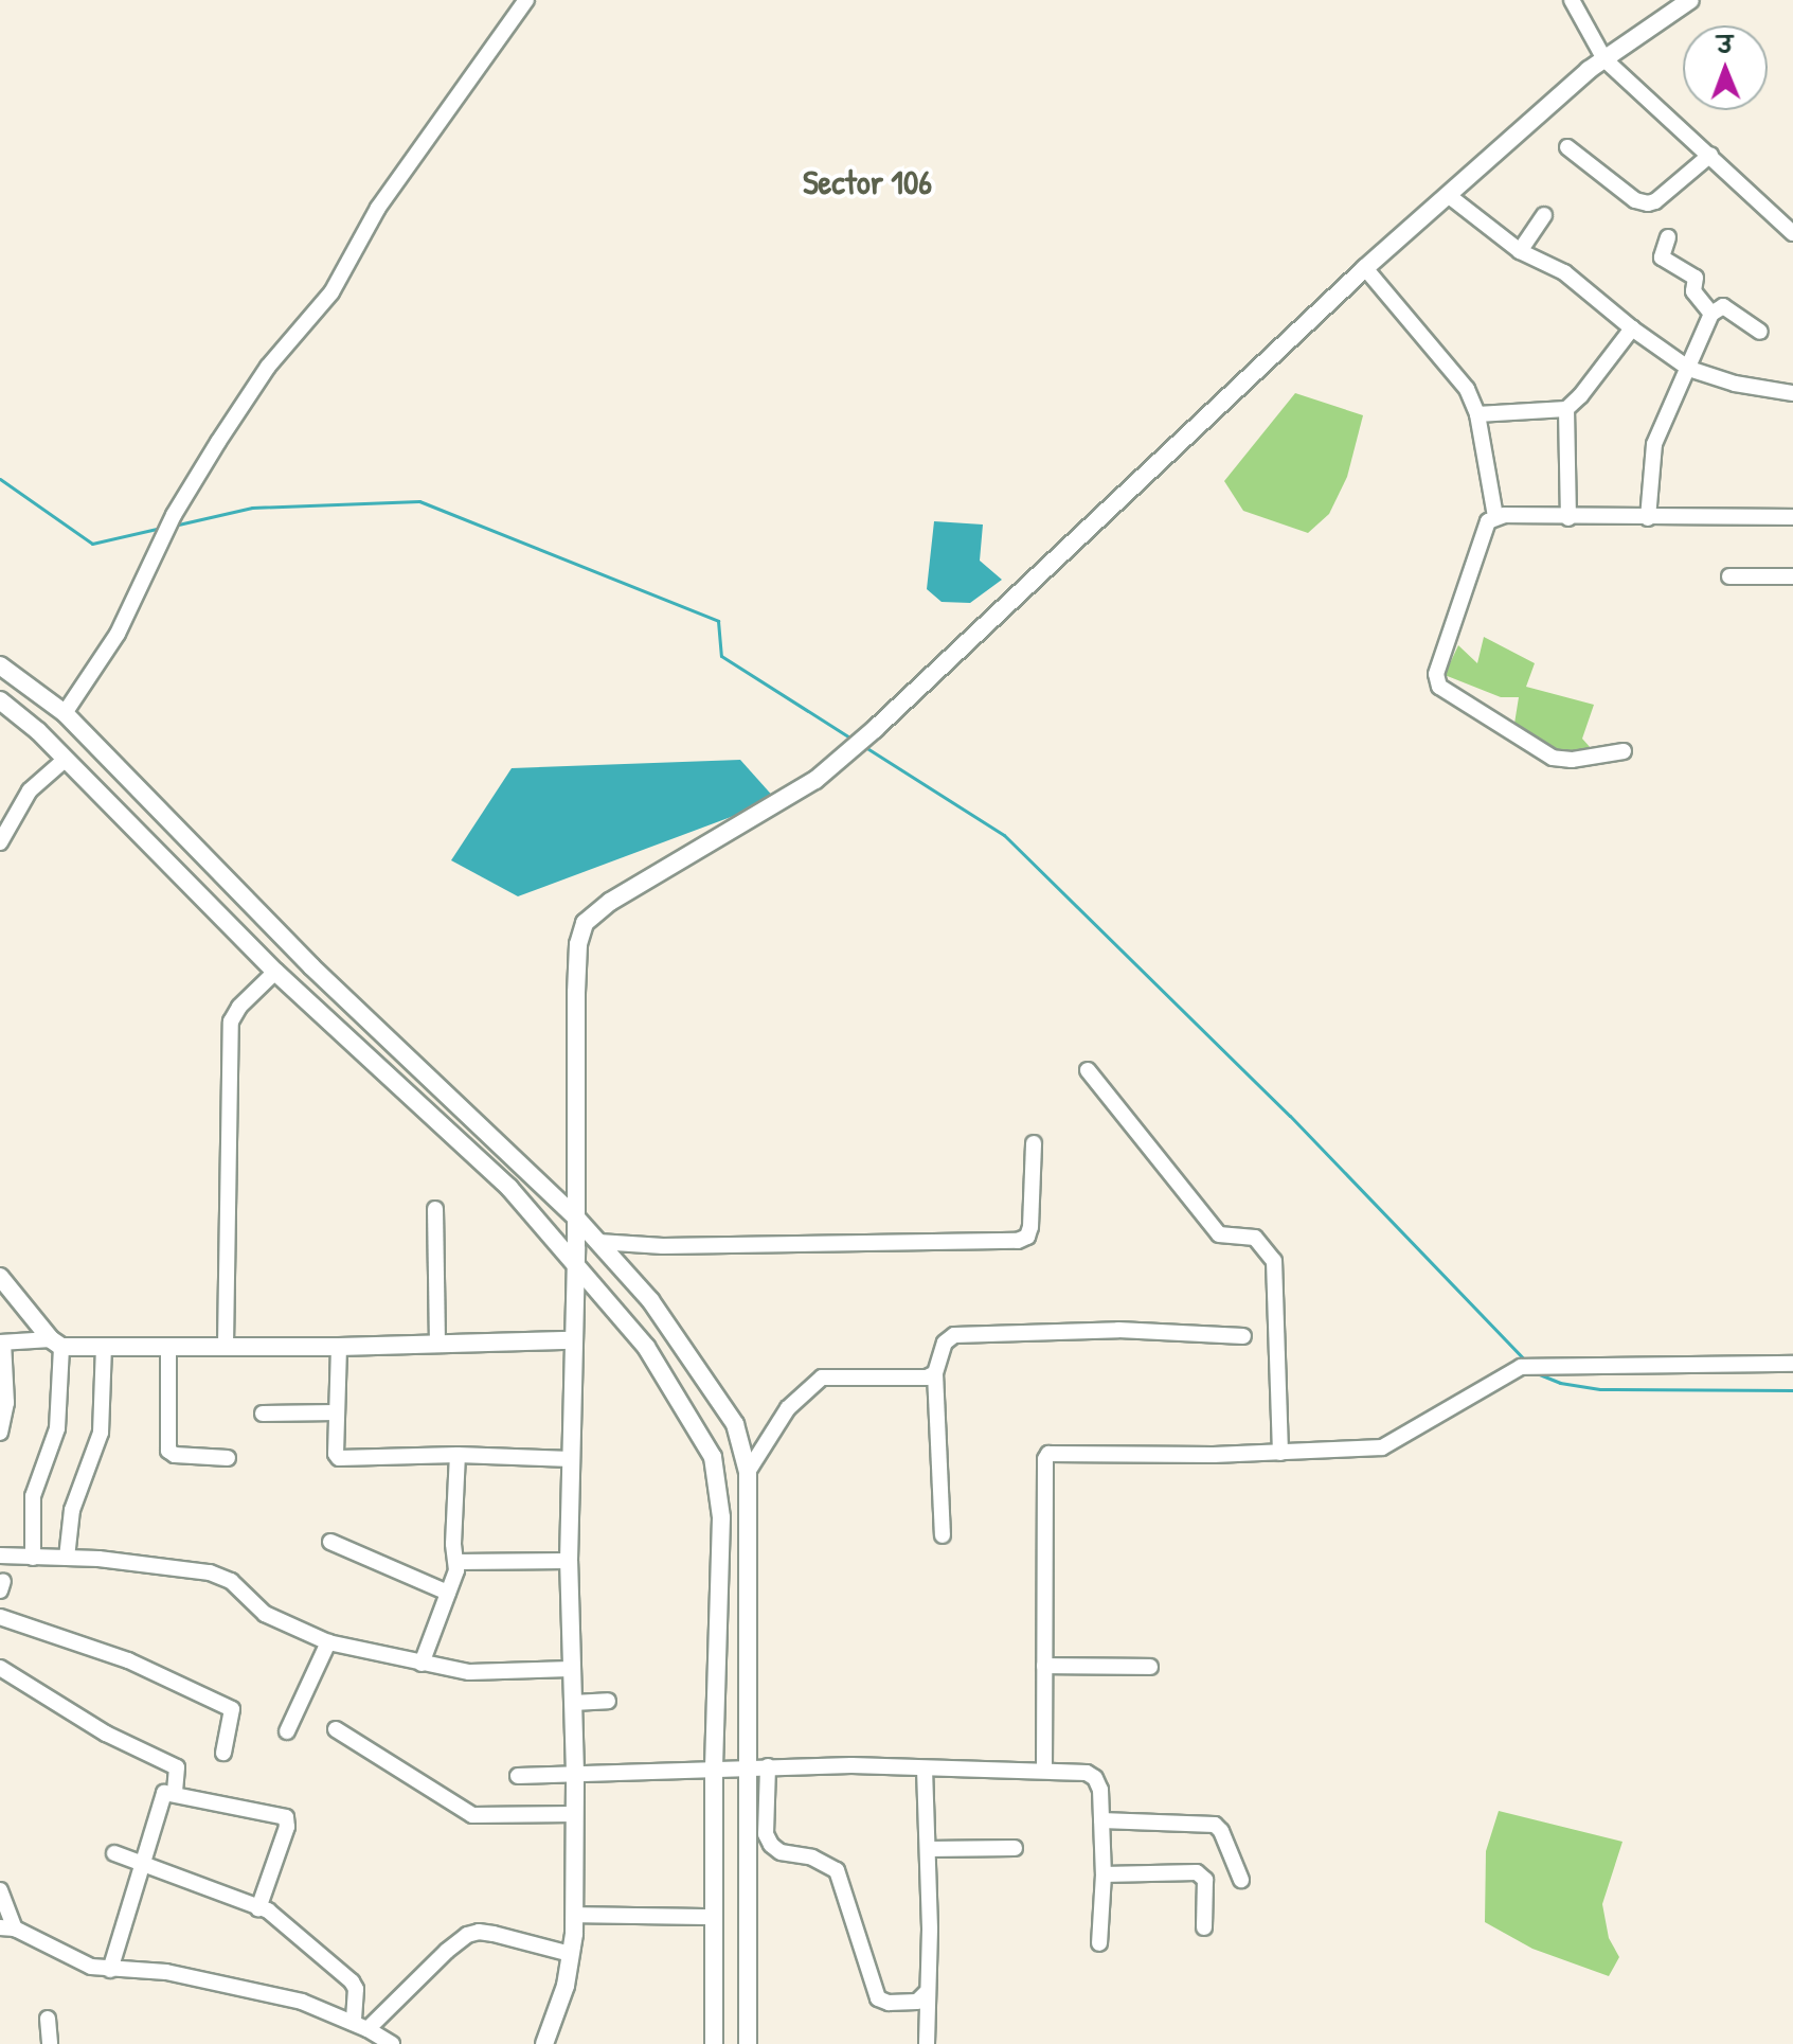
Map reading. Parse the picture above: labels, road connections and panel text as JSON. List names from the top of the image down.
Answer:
{
  "districts": ["Sector 106"],
  "north": "top"
}
